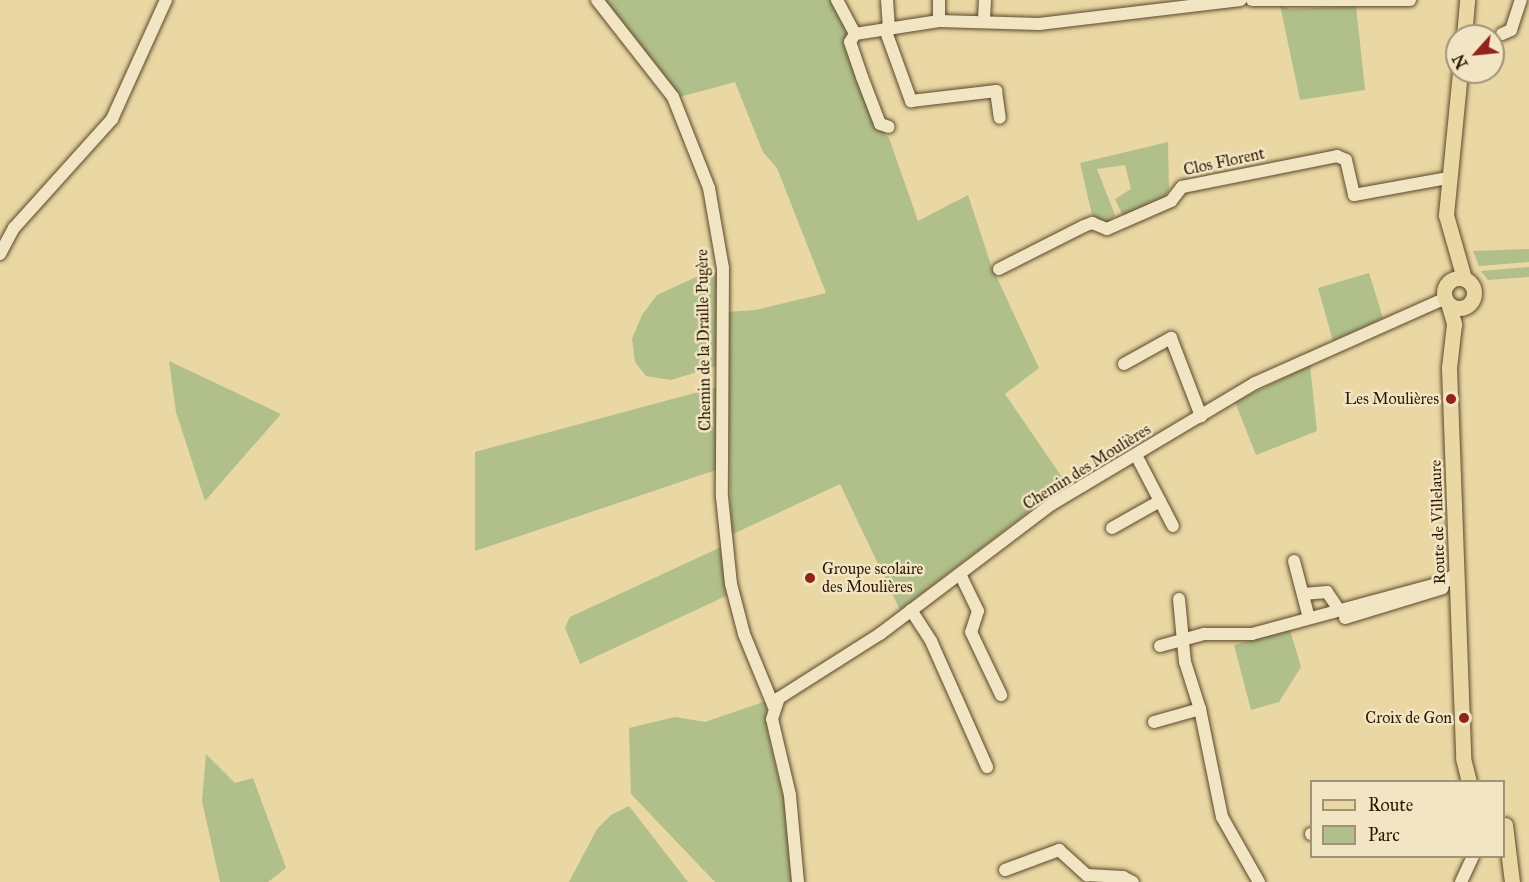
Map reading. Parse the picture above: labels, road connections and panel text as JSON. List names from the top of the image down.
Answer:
{
  "streets": {
    "main road": ["Route de Villelaure"],
    "street": ["Clos Florent", "Chemin de la Draille Pugère", "Chemin des Moulières"]
  },
  "crossings": [
    ["Chemin de la Draille Pugère", "Chemin des Moulières"],
    ["Chemin des Moulières", "Route de Villelaure"]
  ],
  "places": ["Les Moulières", "Groupe scolaire des Moulières", "Croix de Gon"],
  "legend": ["Route", "Parc"],
  "north": "bottom left"
}
